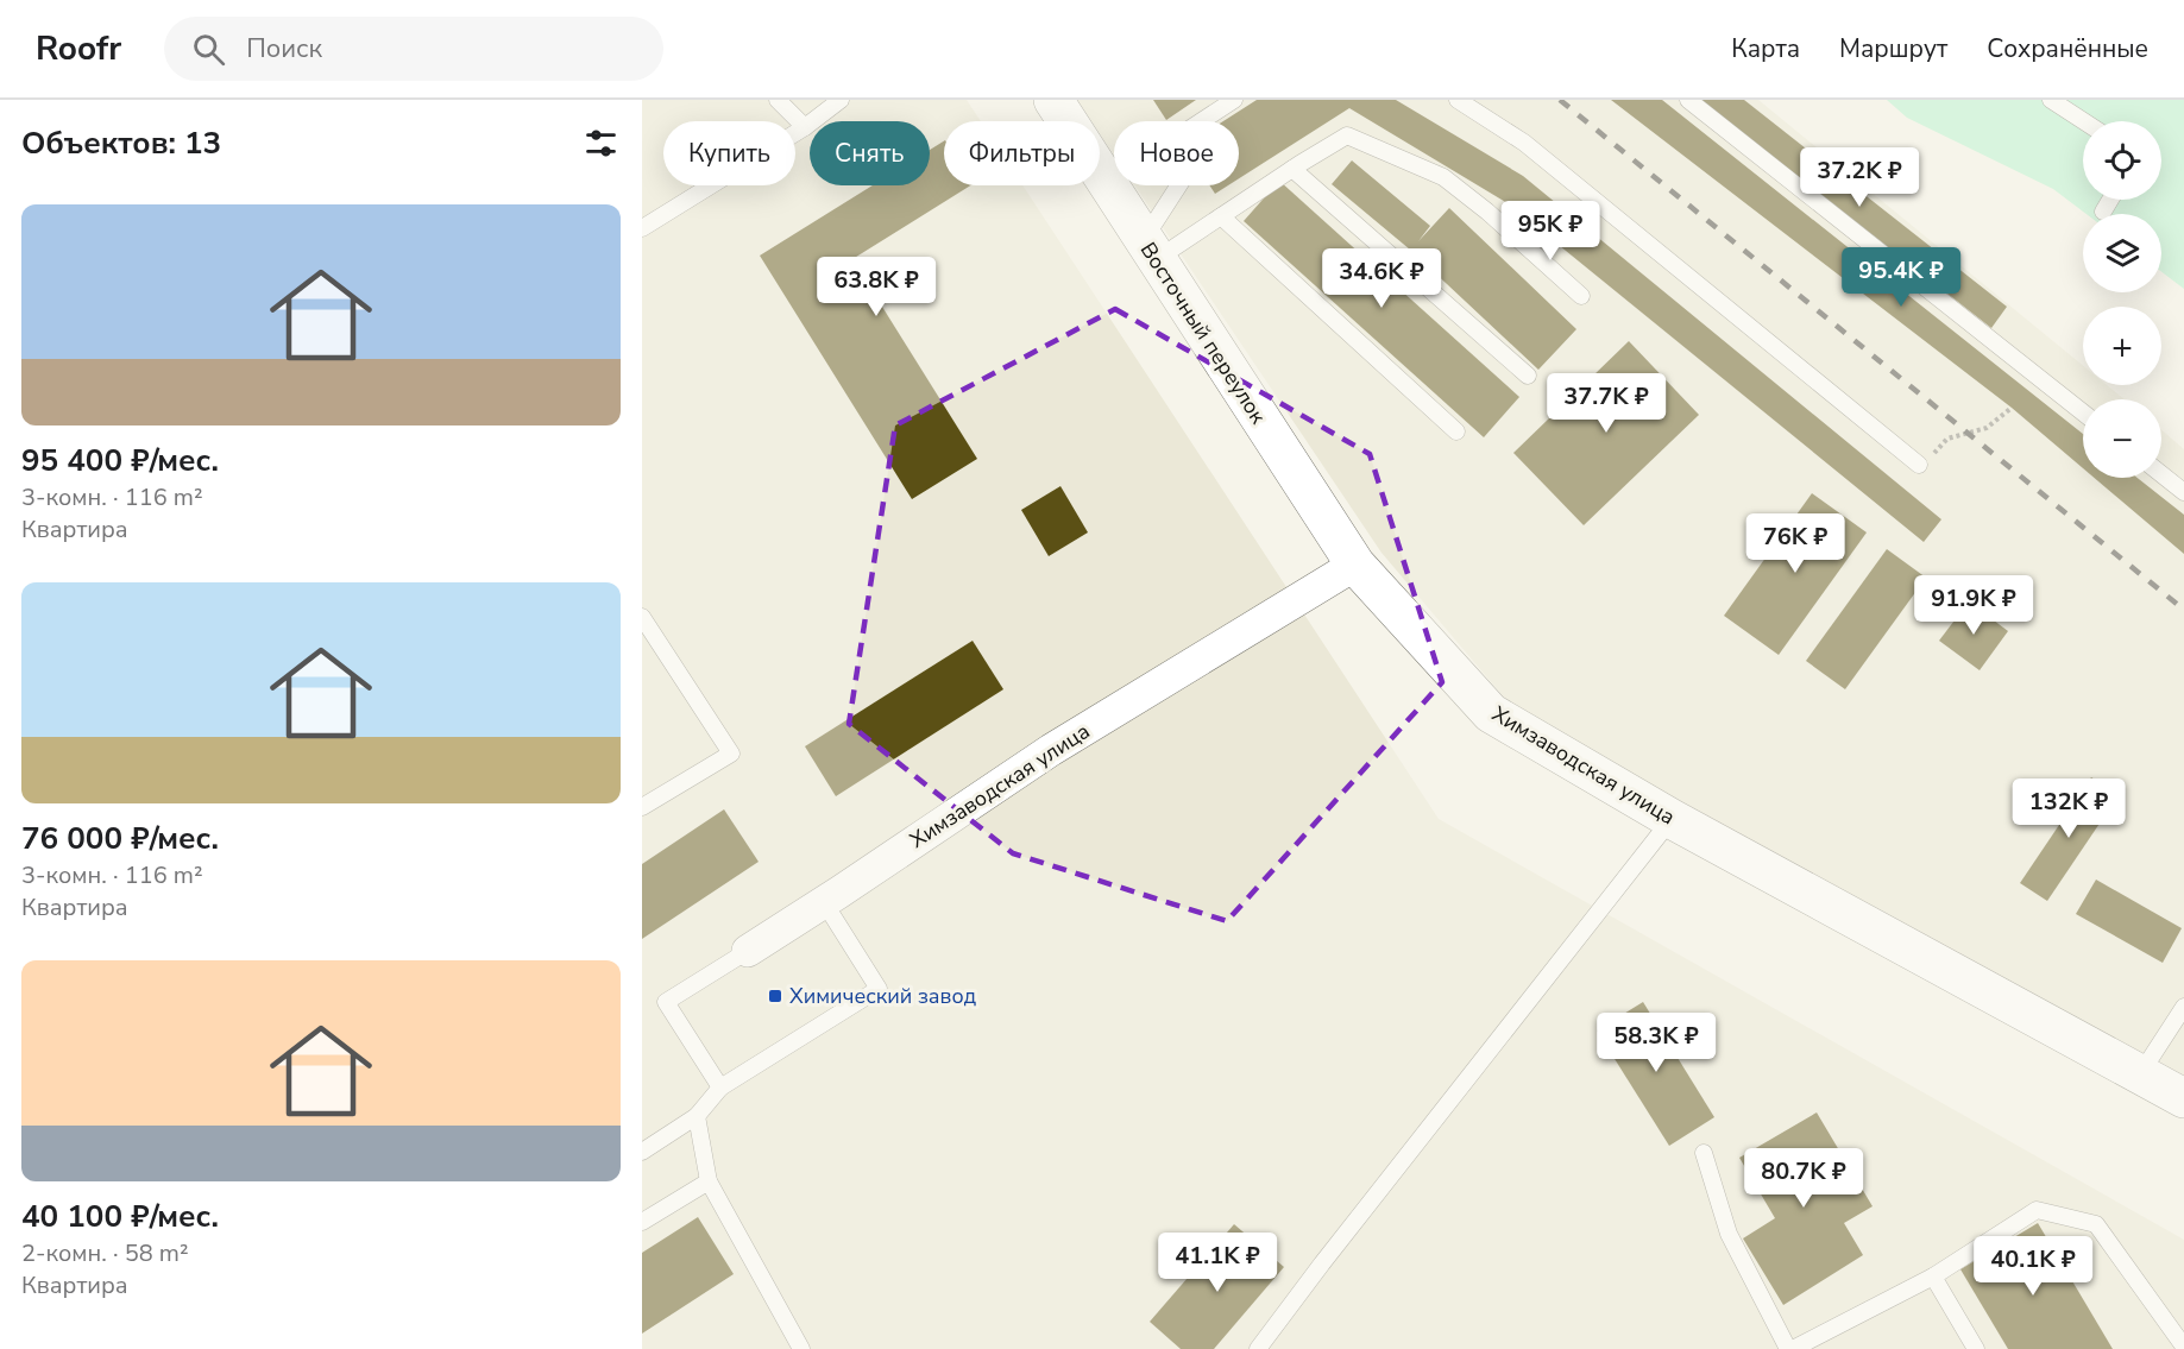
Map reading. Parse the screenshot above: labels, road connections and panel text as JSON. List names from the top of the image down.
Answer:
{
  "streets": {
    "street": ["Восточный переулок", "Химзаводская улица"]
  },
  "crossings": [
    ["Восточный переулок", "Химзаводская улица"]
  ],
  "places": {
    "transit": ["Химический завод"]
  },
  "page": {
    "header": "Roofr",
    "search": "Поиск",
    "nav": ["Карта", "Маршрут", "Сохранённые"],
    "heading": "Объектов: 13",
    "map_buttons": ["+", "−"],
    "chip": [
      "Купить",
      "Снять",
      "Фильтры",
      "Новое"
    ],
    "price": [
      "37.2K ₽",
      "95K ₽",
      "95.4K ₽",
      "34.6K ₽",
      "63.8K ₽",
      "37.7K ₽",
      "76K ₽",
      "91.9K ₽",
      "132K ₽",
      "58.3K ₽",
      "80.7K ₽",
      "41.1K ₽",
      "40.1K ₽"
    ],
    "list": [
      {
        "name": "95 400 ₽/мес.",
        "note": "3-комн. · 116 m² · Квартира"
      },
      {
        "name": "76 000 ₽/мес.",
        "note": "3-комн. · 116 m² · Квартира"
      },
      {
        "name": "40 100 ₽/мес.",
        "note": "2-комн. · 58 m² · Квартира"
      }
    ]
  }
}
